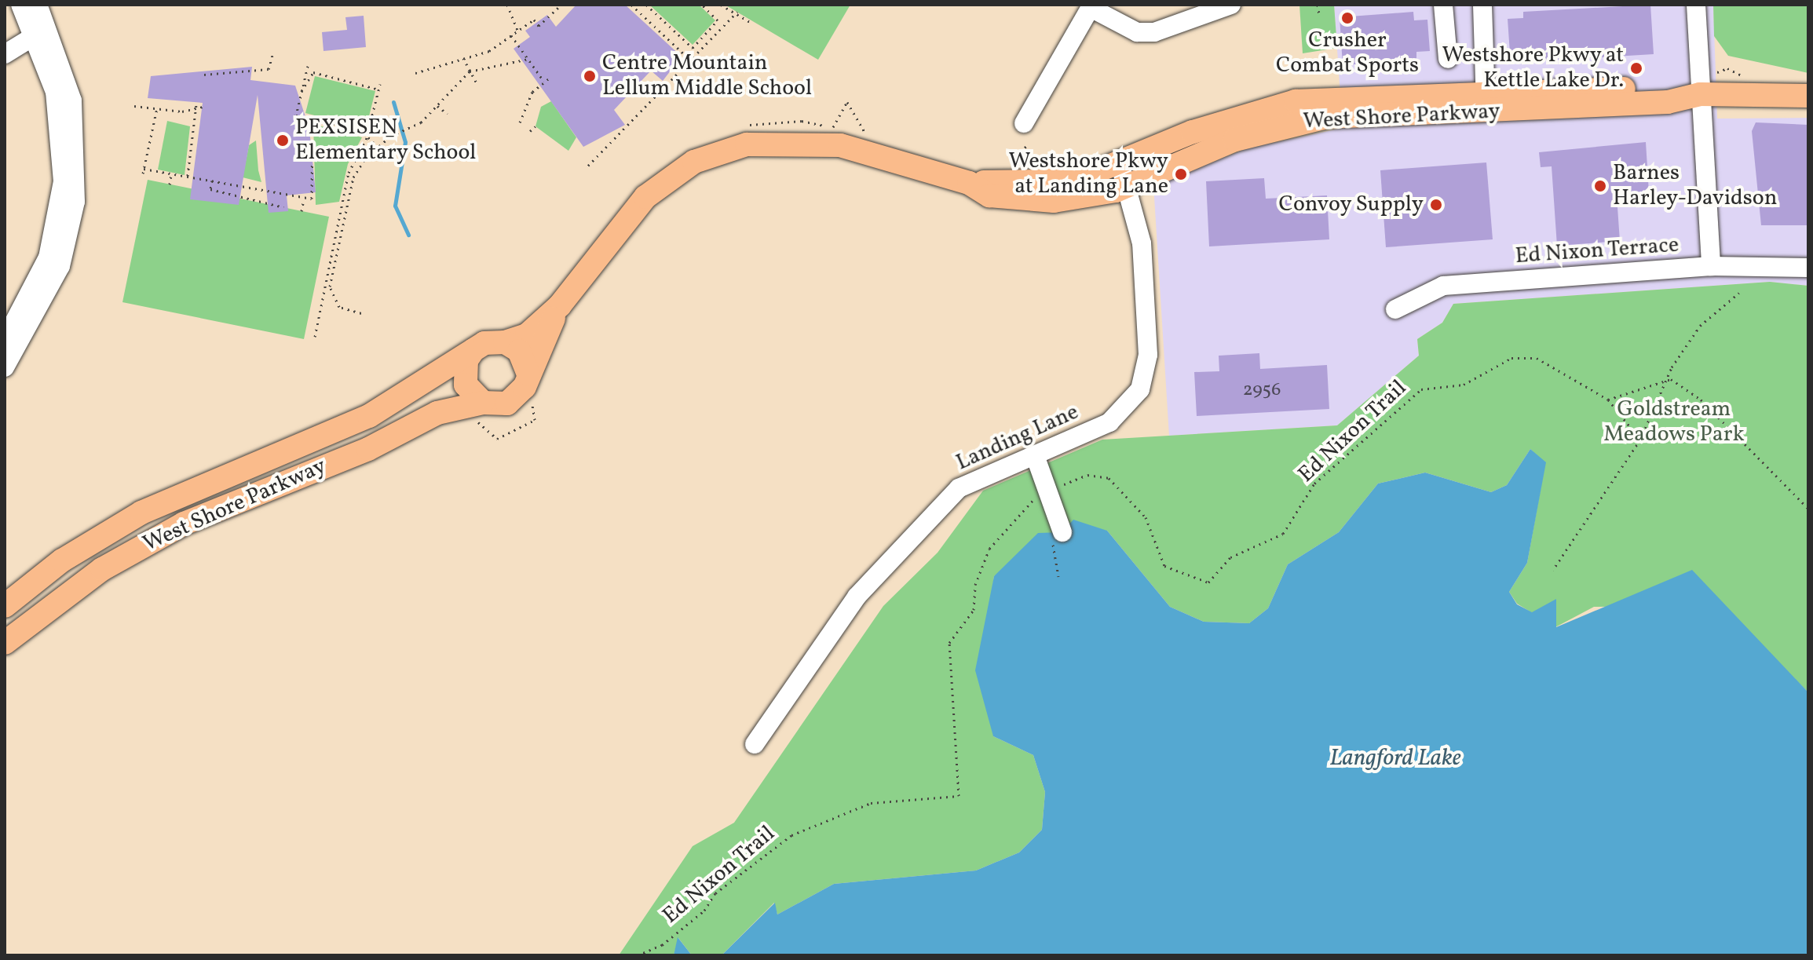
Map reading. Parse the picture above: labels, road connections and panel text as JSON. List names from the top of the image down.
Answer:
{
  "streets": {
    "main road": ["West Shore Parkway"],
    "street": ["Ed Nixon Terrace", "Landing Lane"],
    "path": ["Ed Nixon Trail"]
  },
  "crossings": [
    ["West Shore Parkway", "Landing Lane"]
  ],
  "water": ["Langford Lake"],
  "parks": ["Goldstream Meadows Park"],
  "places": [
    "Crusher Combat Sports",
    "Westshore Pkwy at Kettle Lake Dr.",
    "Centre Mountain Lellum Middle School",
    "PEXSISEṈ Elementary School",
    "Westshore Pkwy at Landing Lane",
    "Barnes Harley-Davidson",
    "Convoy Supply"
  ],
  "house_numbers": ["2956"]
}
